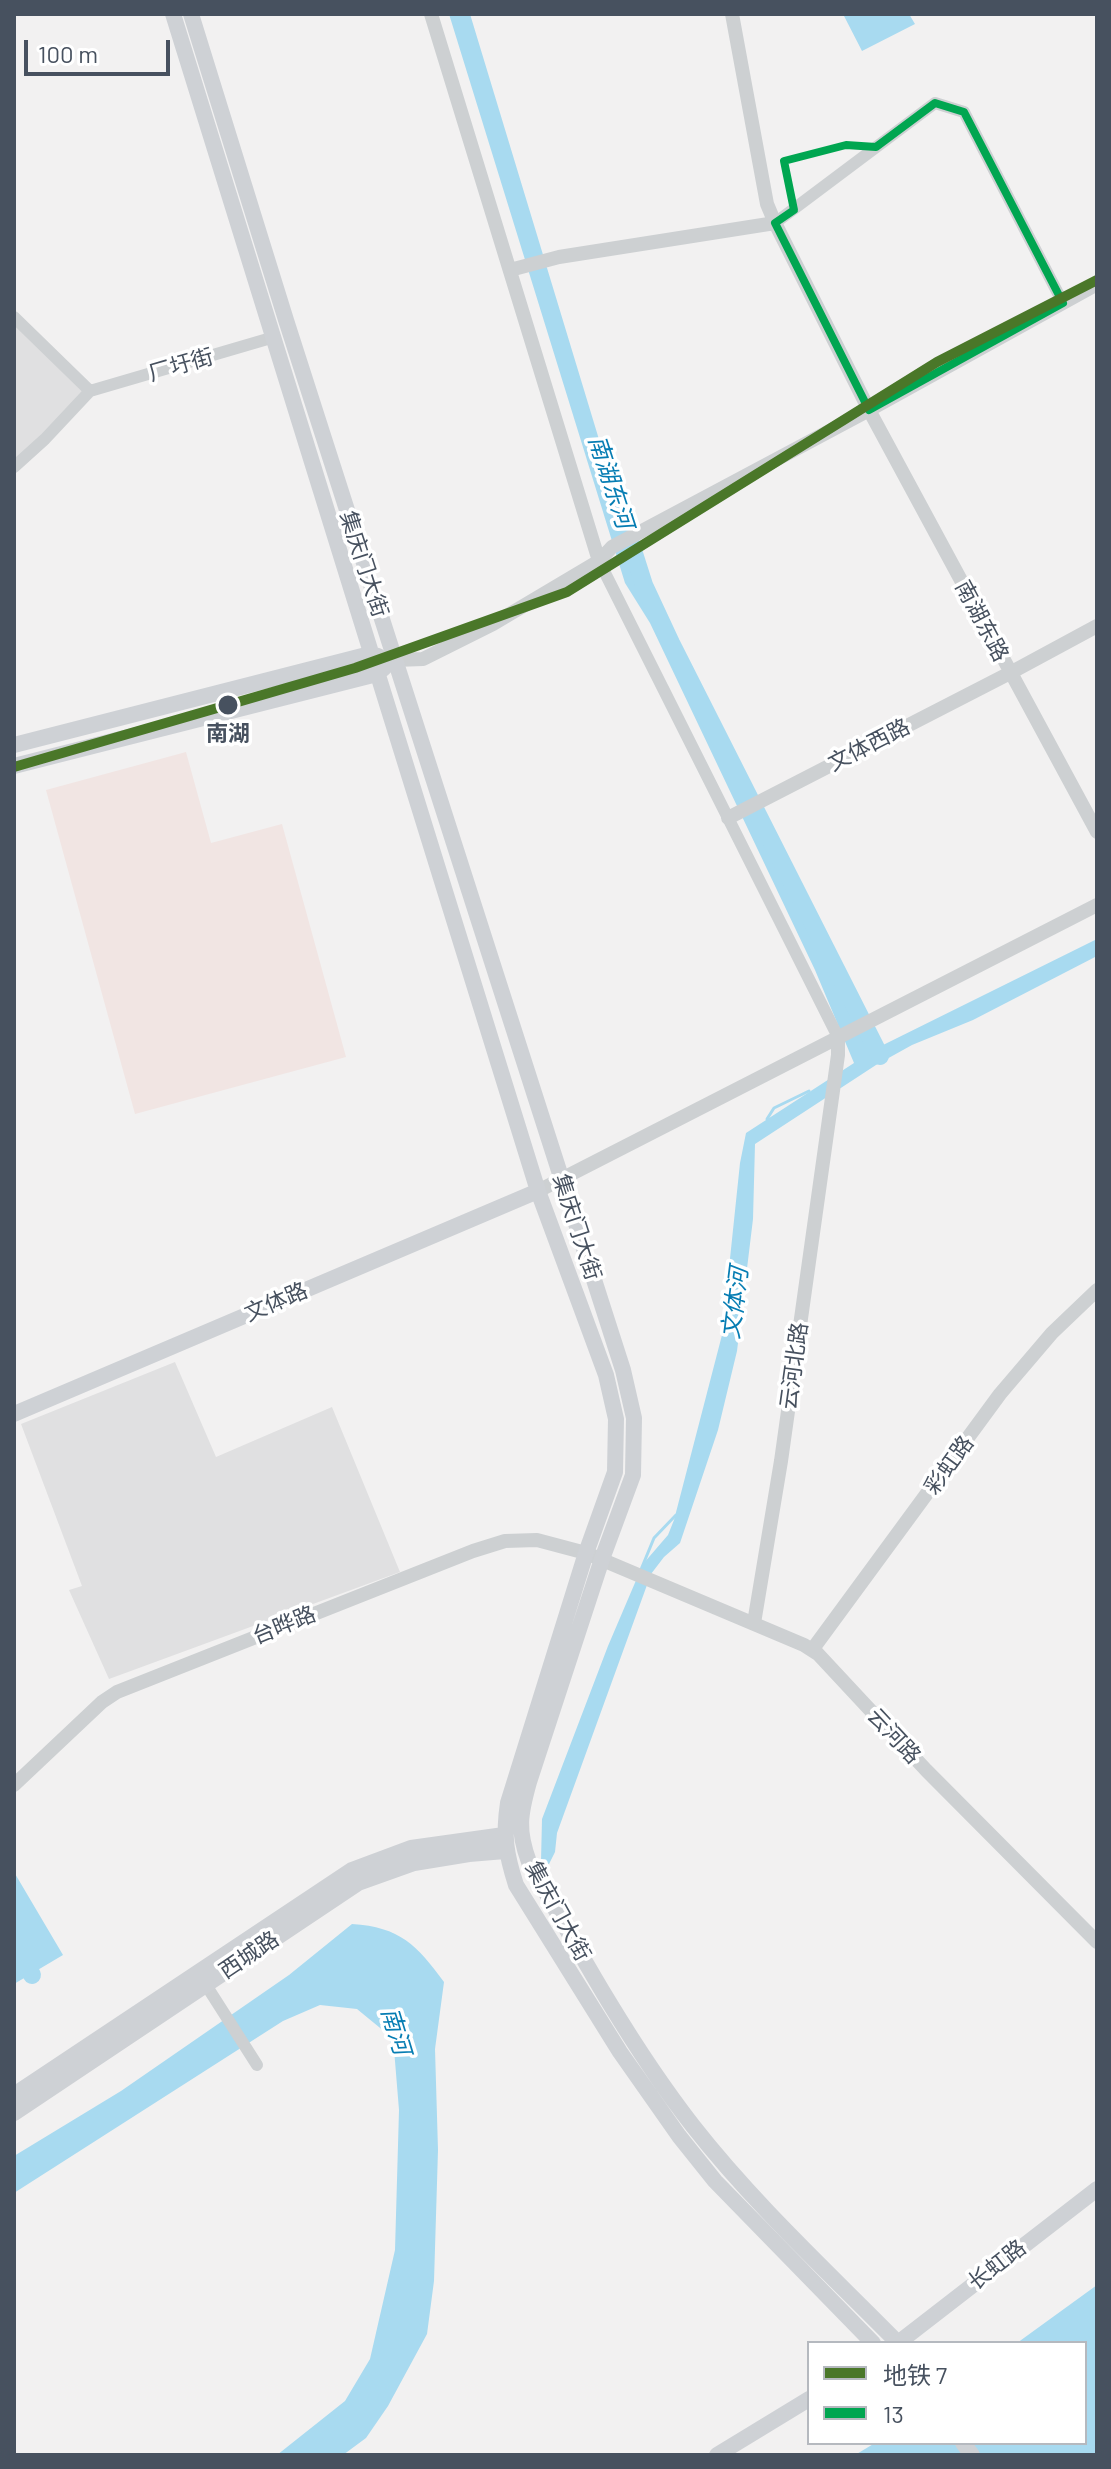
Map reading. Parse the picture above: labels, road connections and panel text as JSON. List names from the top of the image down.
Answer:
{
  "streets": {
    "main road": [
      "集庆门大街",
      "文体路",
      "西城路",
      "长虹路"
    ],
    "street": [
      "厂圩街",
      "南湖东路",
      "文体西路",
      "云河北路",
      "彩虹路",
      "台晔路",
      "云河路"
    ]
  },
  "crossings": [
    ["厂圩街", "集庆门大街"],
    ["集庆门大街", "文体路"],
    ["集庆门大街", "台晔路"],
    ["集庆门大街", "西城路"],
    ["南湖东路", "文体西路"],
    ["云河北路", "云河路"],
    ["彩虹路", "云河路"],
    ["台晔路", "云河路"]
  ],
  "water": ["南湖东河", "文体河", "南河"],
  "places": ["南湖"],
  "lines": ["transit line 13", "metro line 7"],
  "legend": ["地铁 7", "13"],
  "scale_bar": "100 m"
}
